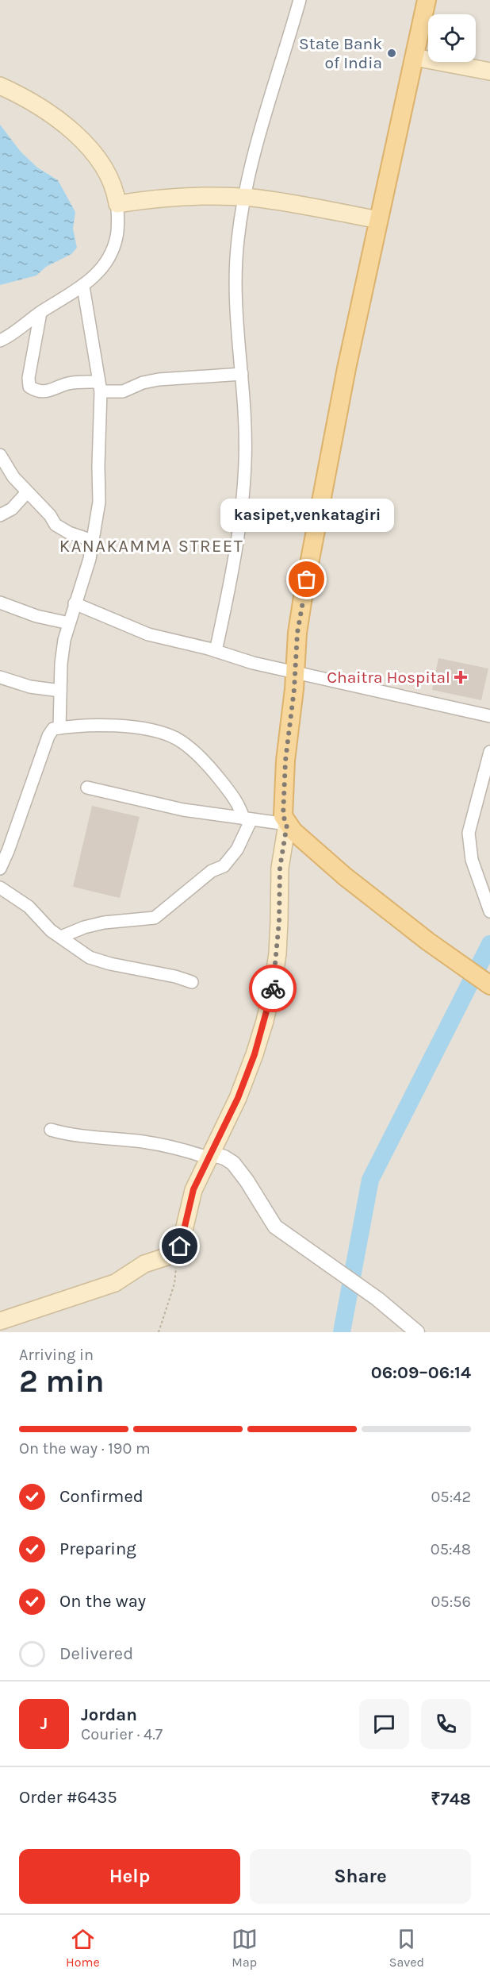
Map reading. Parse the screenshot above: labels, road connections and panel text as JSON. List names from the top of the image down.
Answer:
{
  "districts": ["KANAKAMMA STREET"],
  "places": {
    "other": ["State Bank of India", "kasipet,venkatagiri"],
    "health": ["Chaitra Hospital"]
  },
  "page": {
    "bubble": "kasipet,venkatagiri",
    "heading": ["2 min", "Arriving in", "06:09–06:14"],
    "panel": [
      "Jordan",
      "Courier · 4.7",
      "Order #6435",
      "₹748"
    ],
    "bar": "On the way · 190 m",
    "list": [
      ["Confirmed", "05:42"],
      ["Preparing", "05:48"],
      ["On the way", "05:56"],
      "Delivered"
    ],
    "round": "J",
    "buttons": ["Help", "Share"],
    "tabs": ["Home", "Map", "Saved"]
  }
}
